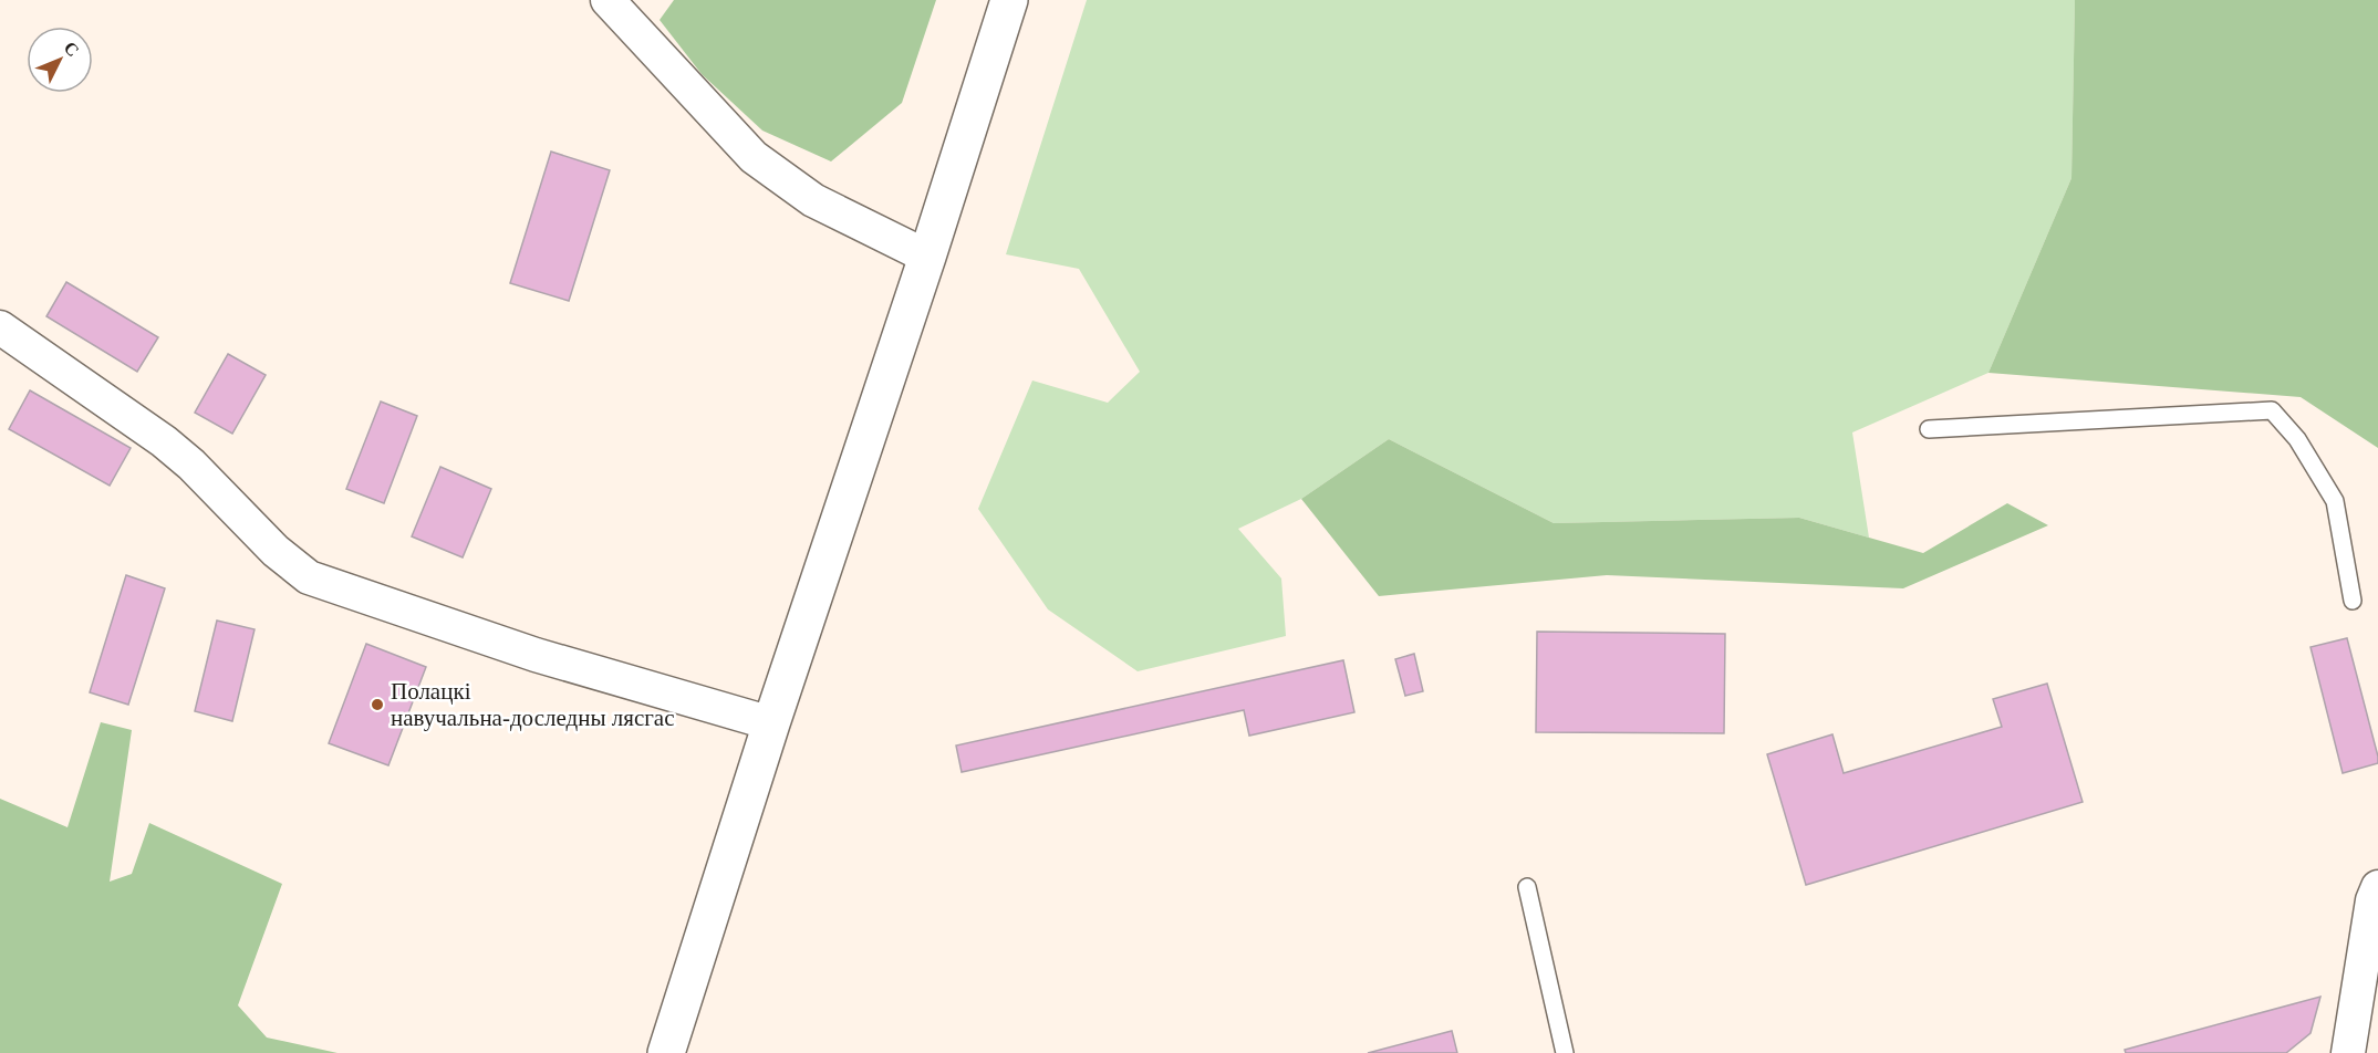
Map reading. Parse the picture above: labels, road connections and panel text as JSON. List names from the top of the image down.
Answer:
{
  "places": ["Полацкі навучальна-доследны лясгас"],
  "north": "top right"
}
